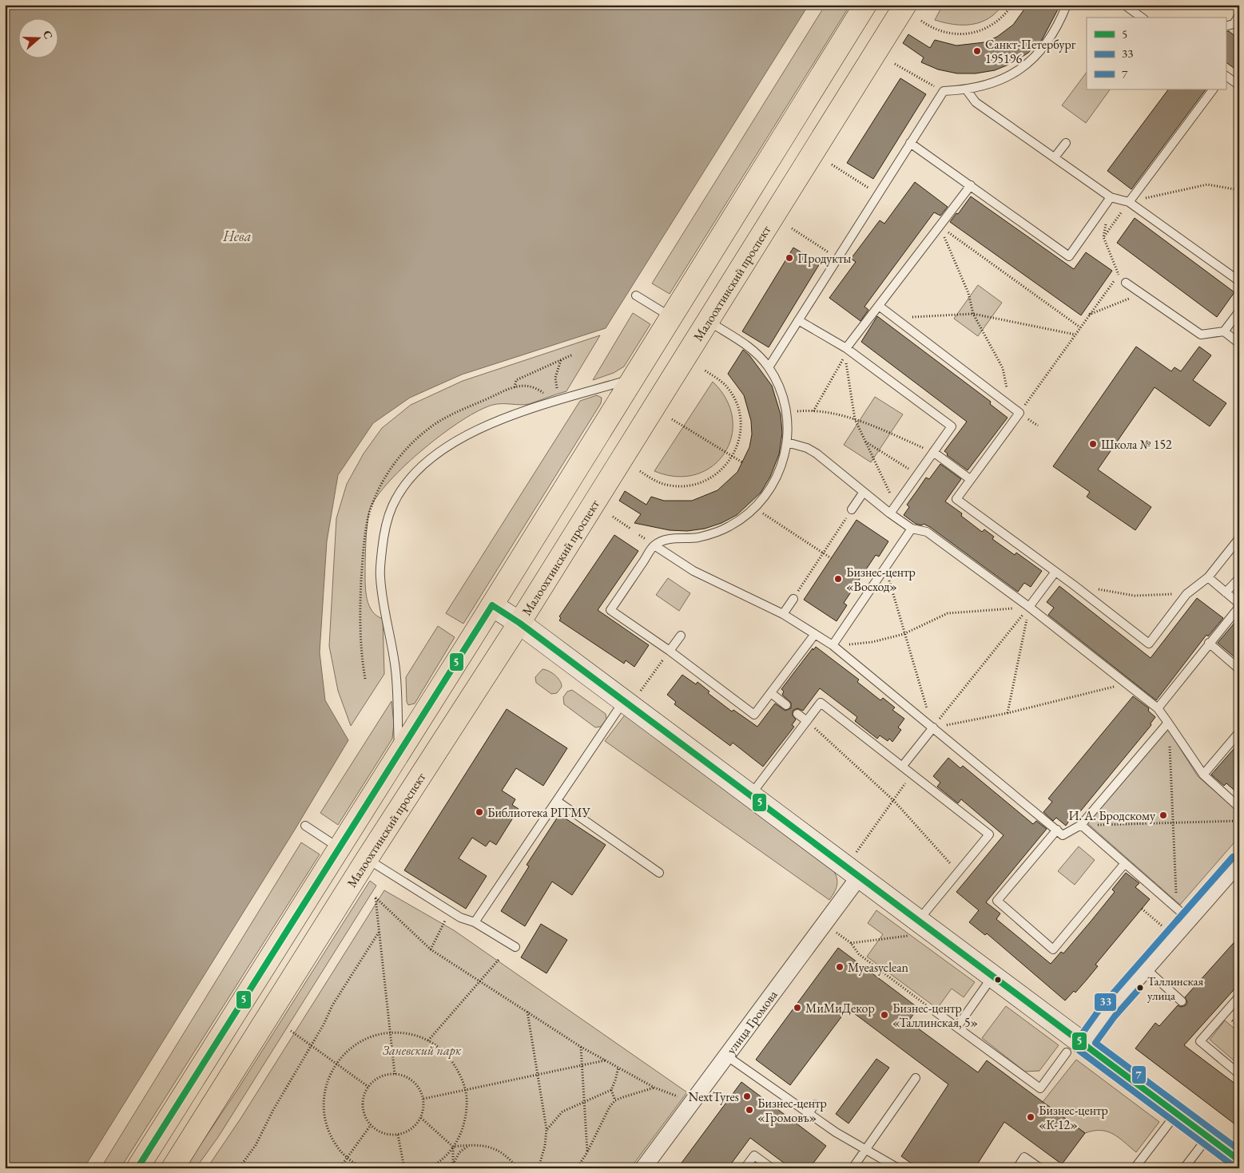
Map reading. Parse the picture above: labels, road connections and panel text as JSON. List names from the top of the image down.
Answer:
{
  "streets": {
    "main road": ["Малоохтинский проспект"],
    "street": ["улица Громова"]
  },
  "water": ["Нева"],
  "parks": ["Заневский парк"],
  "places": [
    "Санкт-Петербург 195196",
    "Продукты",
    "Школа № 152",
    "Бизнес-центр «Восход»",
    "Библиотека РГГМУ",
    "И. А. Бродскому",
    "Myeasyclean",
    "Таллинская улица",
    "МиМиДекор",
    "Бизнес-центр «Таллинская, 5»",
    "NextTyres",
    "Бизнес-центр «Громовъ»",
    "Бизнес-центр «К-12»"
  ],
  "lines": ["transit line 5", "transit line 33", "transit line 7"],
  "legend": ["5", "33", "7"],
  "north": "right"
}
